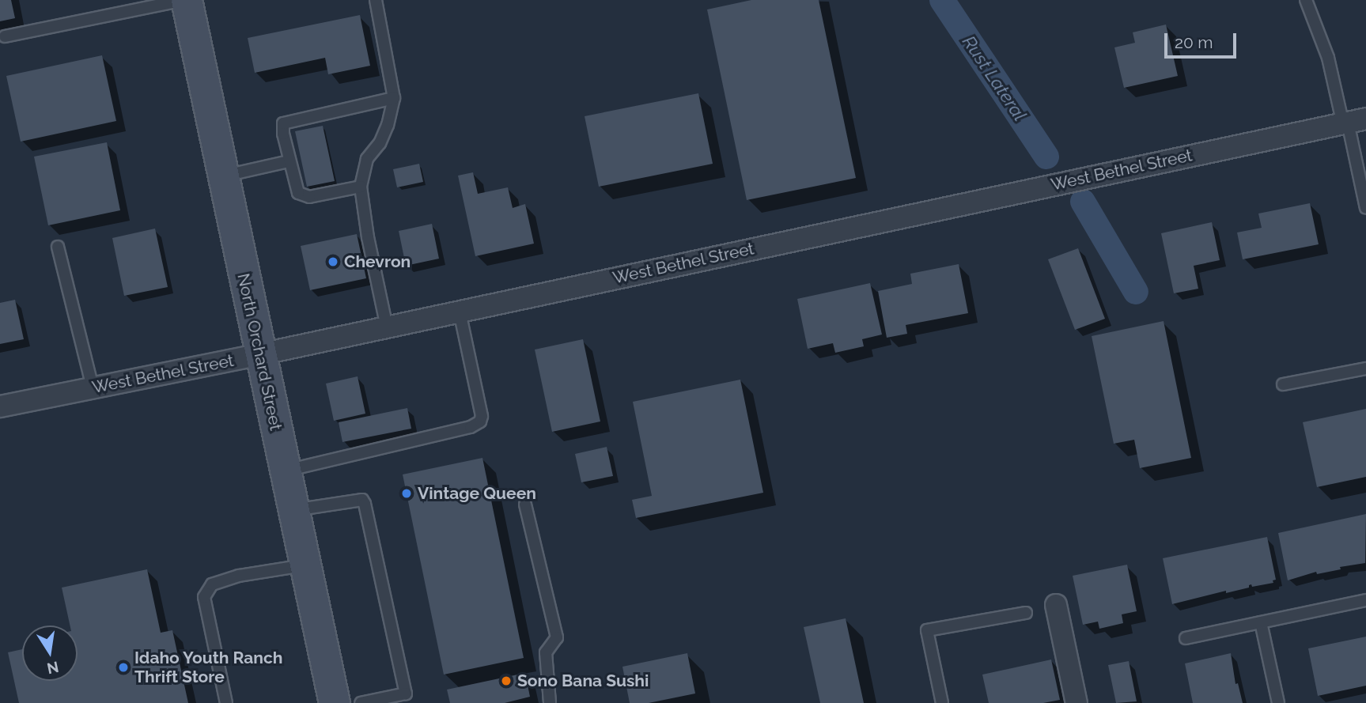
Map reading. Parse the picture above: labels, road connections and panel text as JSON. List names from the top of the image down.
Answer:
{
  "streets": {
    "main road": ["North Orchard Street"],
    "street": ["West Bethel Street"]
  },
  "crossings": [
    ["West Bethel Street", "North Orchard Street"]
  ],
  "water": ["Rust Lateral"],
  "places": [
    "Chevron",
    "Vintage Queen",
    "Idaho Youth Ranch Thrift Store",
    "Sono Bana Sushi"
  ],
  "scale_bar": "20 m",
  "north": "bottom"
}
